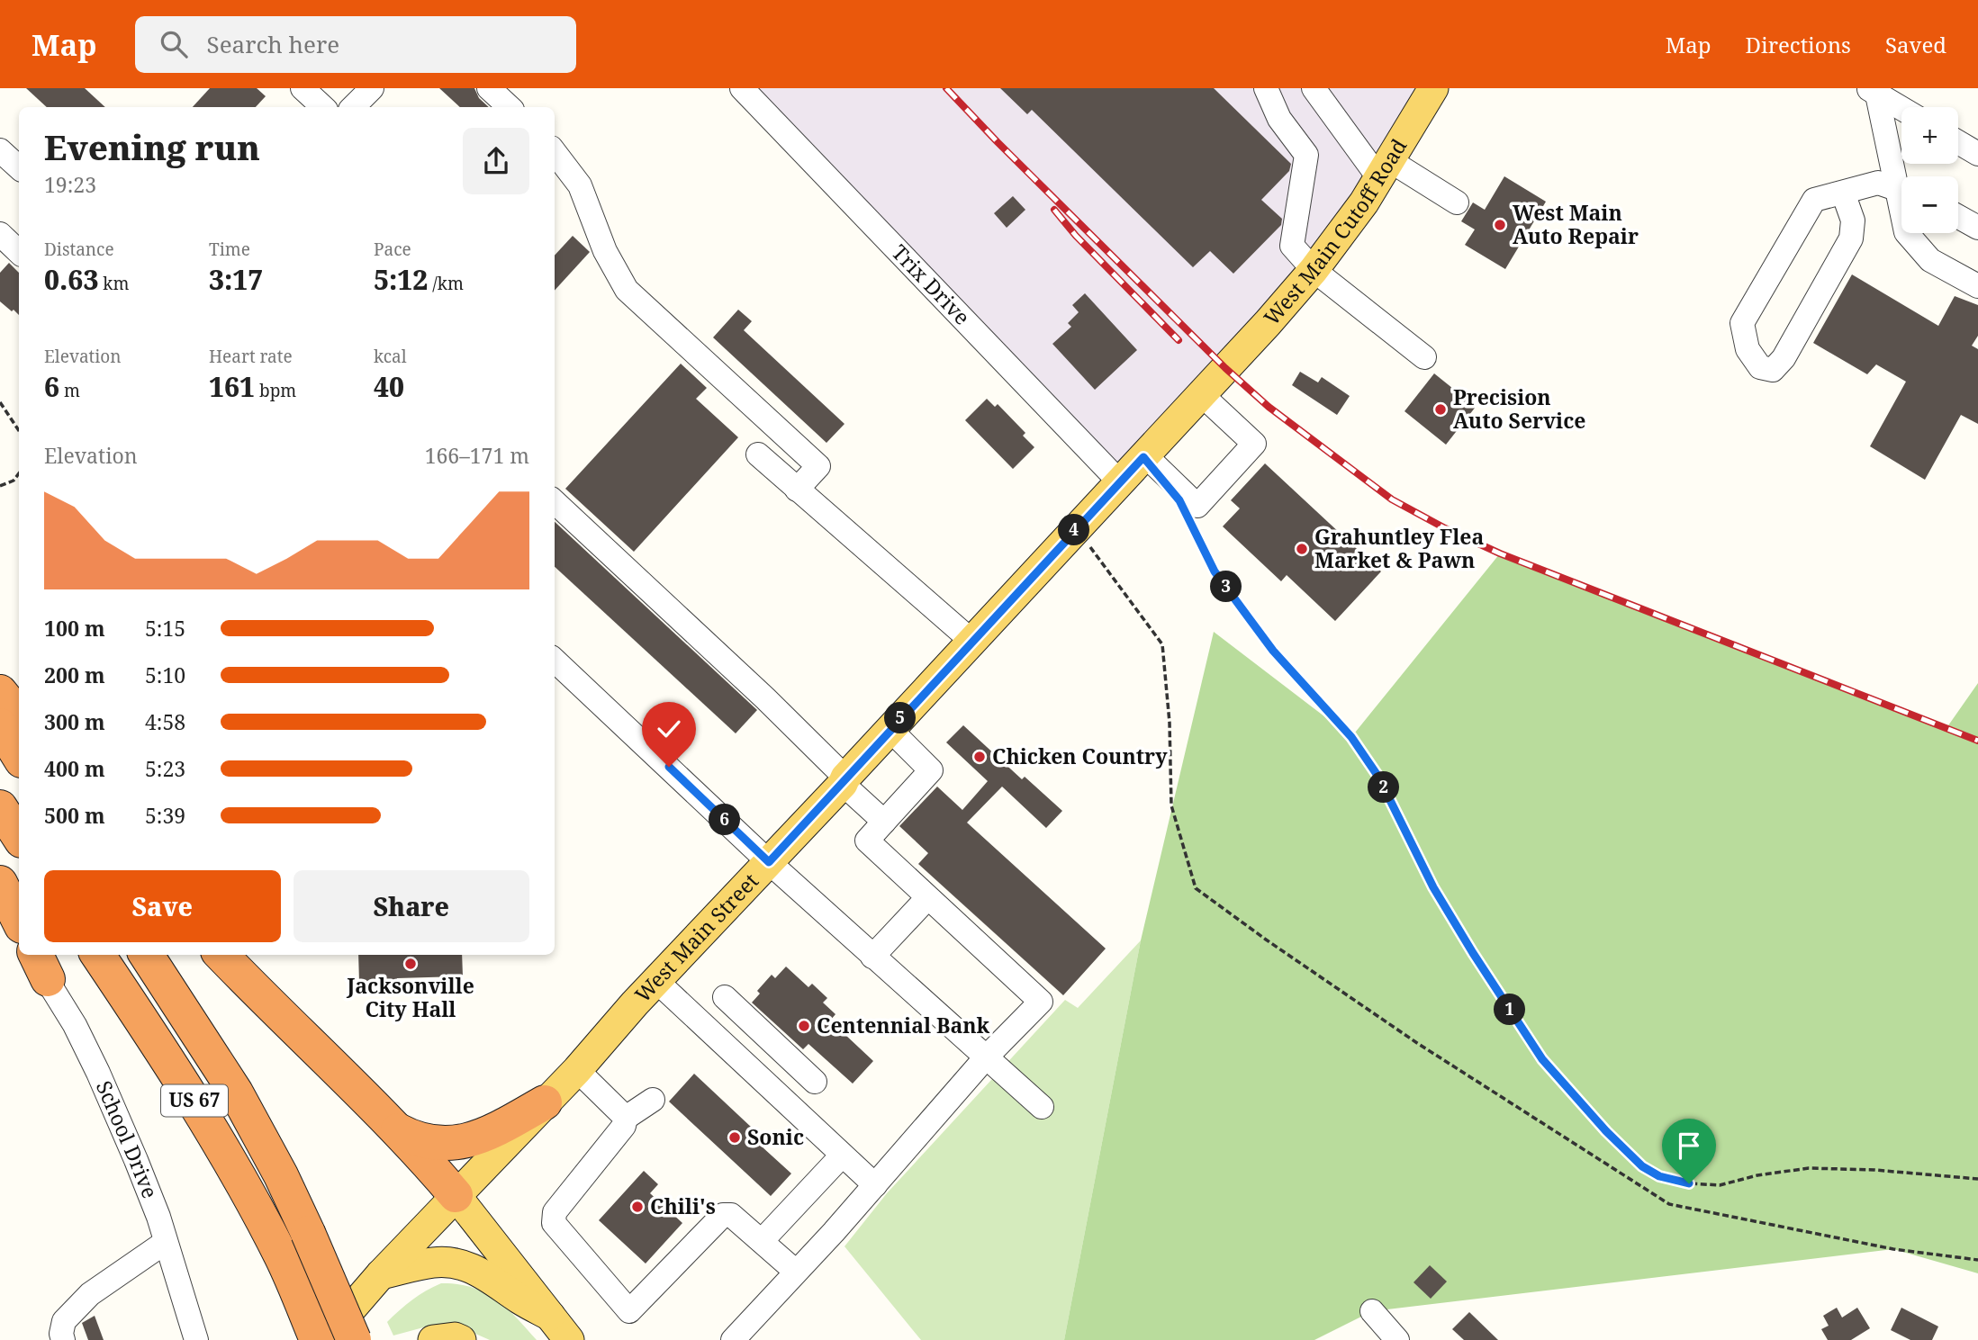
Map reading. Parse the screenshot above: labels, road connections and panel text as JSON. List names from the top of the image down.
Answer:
{
  "streets": {
    "highway": ["US 67"],
    "main road": ["West Main Cutoff Road", "West Main Street"],
    "street": ["Trix Drive", "School Drive"]
  },
  "crossings": [
    ["West Main Cutoff Road", "West Main Street"],
    ["Trix Drive", "West Main Street"]
  ],
  "places": [
    "West Main Auto Repair",
    "Precision Auto Service",
    "Grahuntley Flea Market & Pawn",
    "Chicken Country",
    "Jacksonville City Hall",
    "Centennial Bank",
    "Sonic",
    "Chili's"
  ],
  "page": {
    "header": "Map",
    "search": "Search here",
    "nav": ["Map", "Directions", "Saved"],
    "map_buttons": ["+", "−"],
    "heading": ["Evening run", "19:23"],
    "stats": [
      ["Distance", "0.63 km"],
      ["Time", "3:17"],
      ["Pace", "5:12 /km"],
      ["Elevation", "6 m"],
      ["Heart rate", "161 bpm"],
      ["kcal", "40"]
    ],
    "chart": ["Elevation", "166–171 m"],
    "pins": [
      "4",
      "3",
      "5",
      "2",
      "6",
      "1"
    ],
    "list": [
      {
        "name": "100 m",
        "note": "5:15"
      },
      {
        "name": "200 m",
        "note": "5:10"
      },
      {
        "name": "300 m",
        "note": "4:58"
      },
      {
        "name": "400 m",
        "note": "5:23"
      },
      {
        "name": "500 m",
        "note": "5:39"
      }
    ],
    "buttons": ["Save", "Share"]
  }
}
